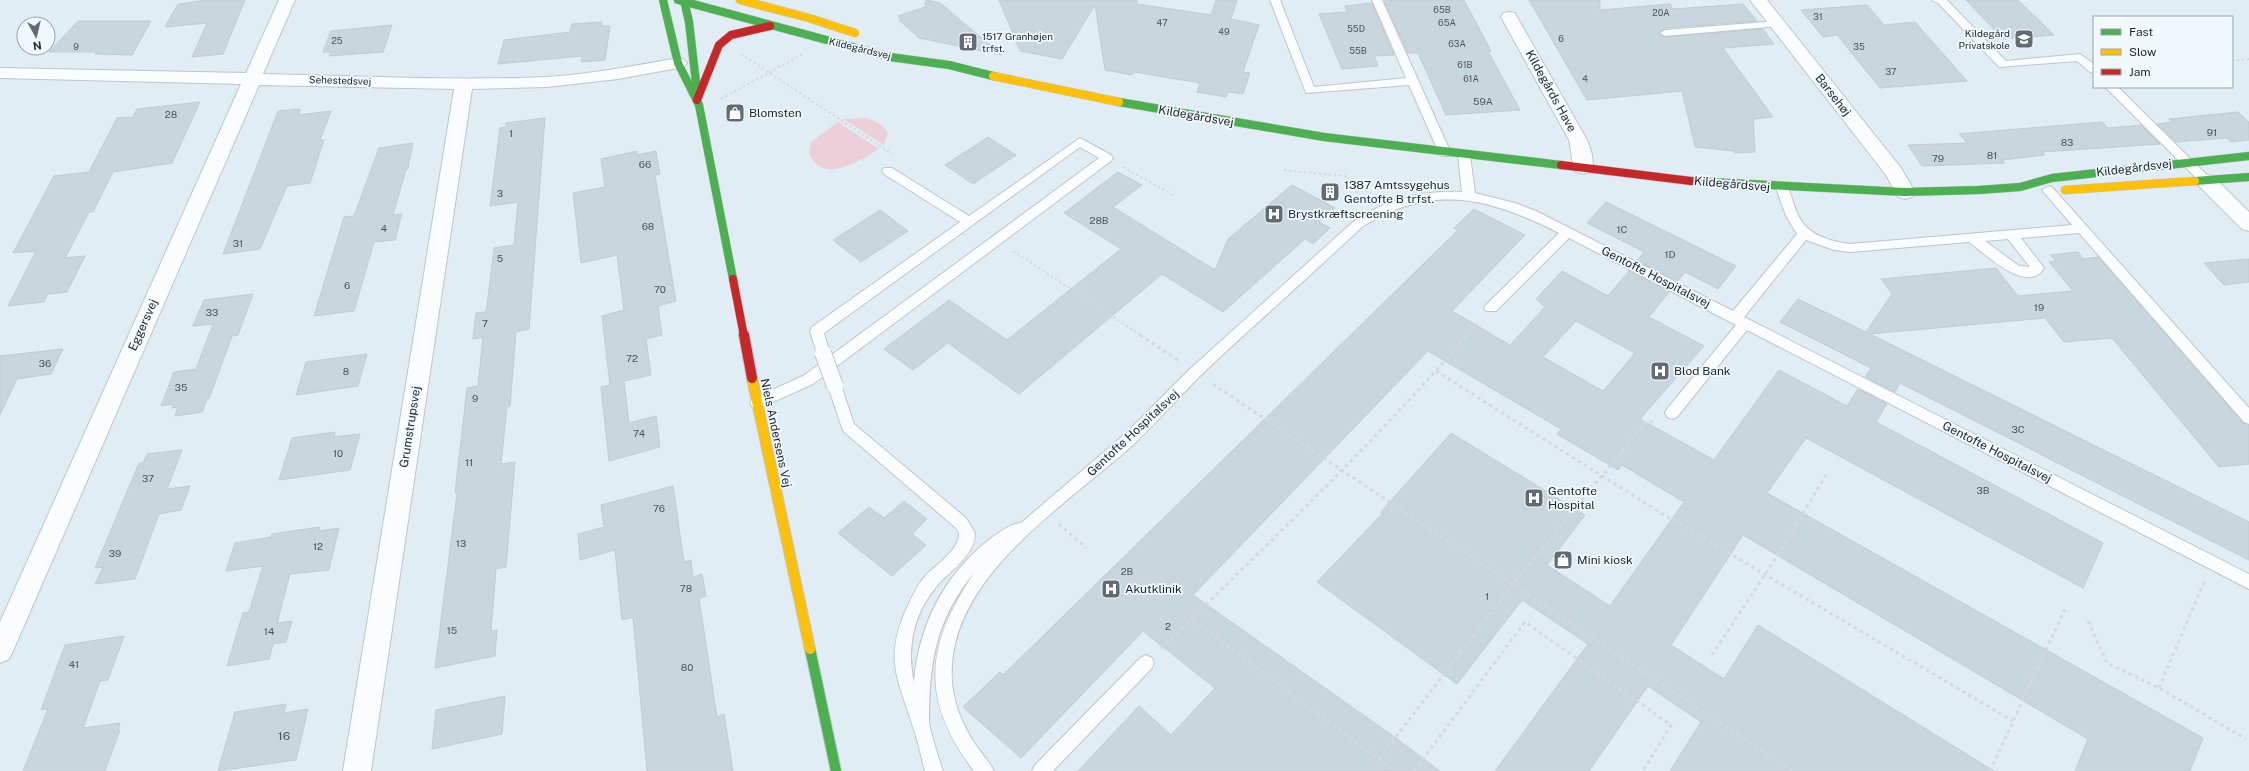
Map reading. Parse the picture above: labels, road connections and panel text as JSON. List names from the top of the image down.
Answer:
{
  "streets": {
    "street": [
      "Kildegårdsvej",
      "Sehestedsvej",
      "Kildegårds Have",
      "Barsehøj",
      "Eggersvej",
      "Grumstrupsvej",
      "Niels Andersens Vej"
    ],
    "lane": ["Gentofte Hospitalsvej"]
  },
  "crossings": [
    ["Kildegårdsvej", "Kildegårds Have"],
    ["Kildegårdsvej", "Barsehøj"],
    ["Kildegårdsvej", "Niels Andersens Vej"],
    ["Sehestedsvej", "Eggersvej"],
    ["Sehestedsvej", "Grumstrupsvej"],
    ["Sehestedsvej", "Niels Andersens Vej"]
  ],
  "places": {
    "school or university": ["Kildegård Privatskole"],
    "building": ["1517 Granhøjen trfst.", "1387 Amtssygehus Gentofte B trfst."],
    "shop": ["Blomsten", "Mini kiosk"],
    "hospital": [
      "Brystkræftscreening",
      "Blod Bank",
      "Gentofte Hospital",
      "Akutklinik"
    ]
  },
  "house_numbers": [
    "65B",
    "20A",
    "31",
    "47",
    "65A",
    "55D",
    "49",
    "6",
    "25",
    "63A",
    "9",
    "35",
    "55B",
    "61B",
    "37",
    "61A",
    "4",
    "59A",
    "28",
    "91",
    "1",
    "83",
    "81",
    "79",
    "66",
    "3",
    "28B",
    "68",
    "4",
    "1C",
    "31",
    "1D",
    "5",
    "6",
    "70",
    "19",
    "33",
    "7",
    "72",
    "36",
    "8",
    "35",
    "9",
    "3C",
    "74",
    "10",
    "11",
    "37",
    "3B",
    "76",
    "13",
    "12",
    "39",
    "2B",
    "78",
    "1",
    "2",
    "15",
    "14",
    "41",
    "80",
    "16"
  ],
  "legend": ["Fast", "Slow", "Jam"],
  "north": "bottom"
}
